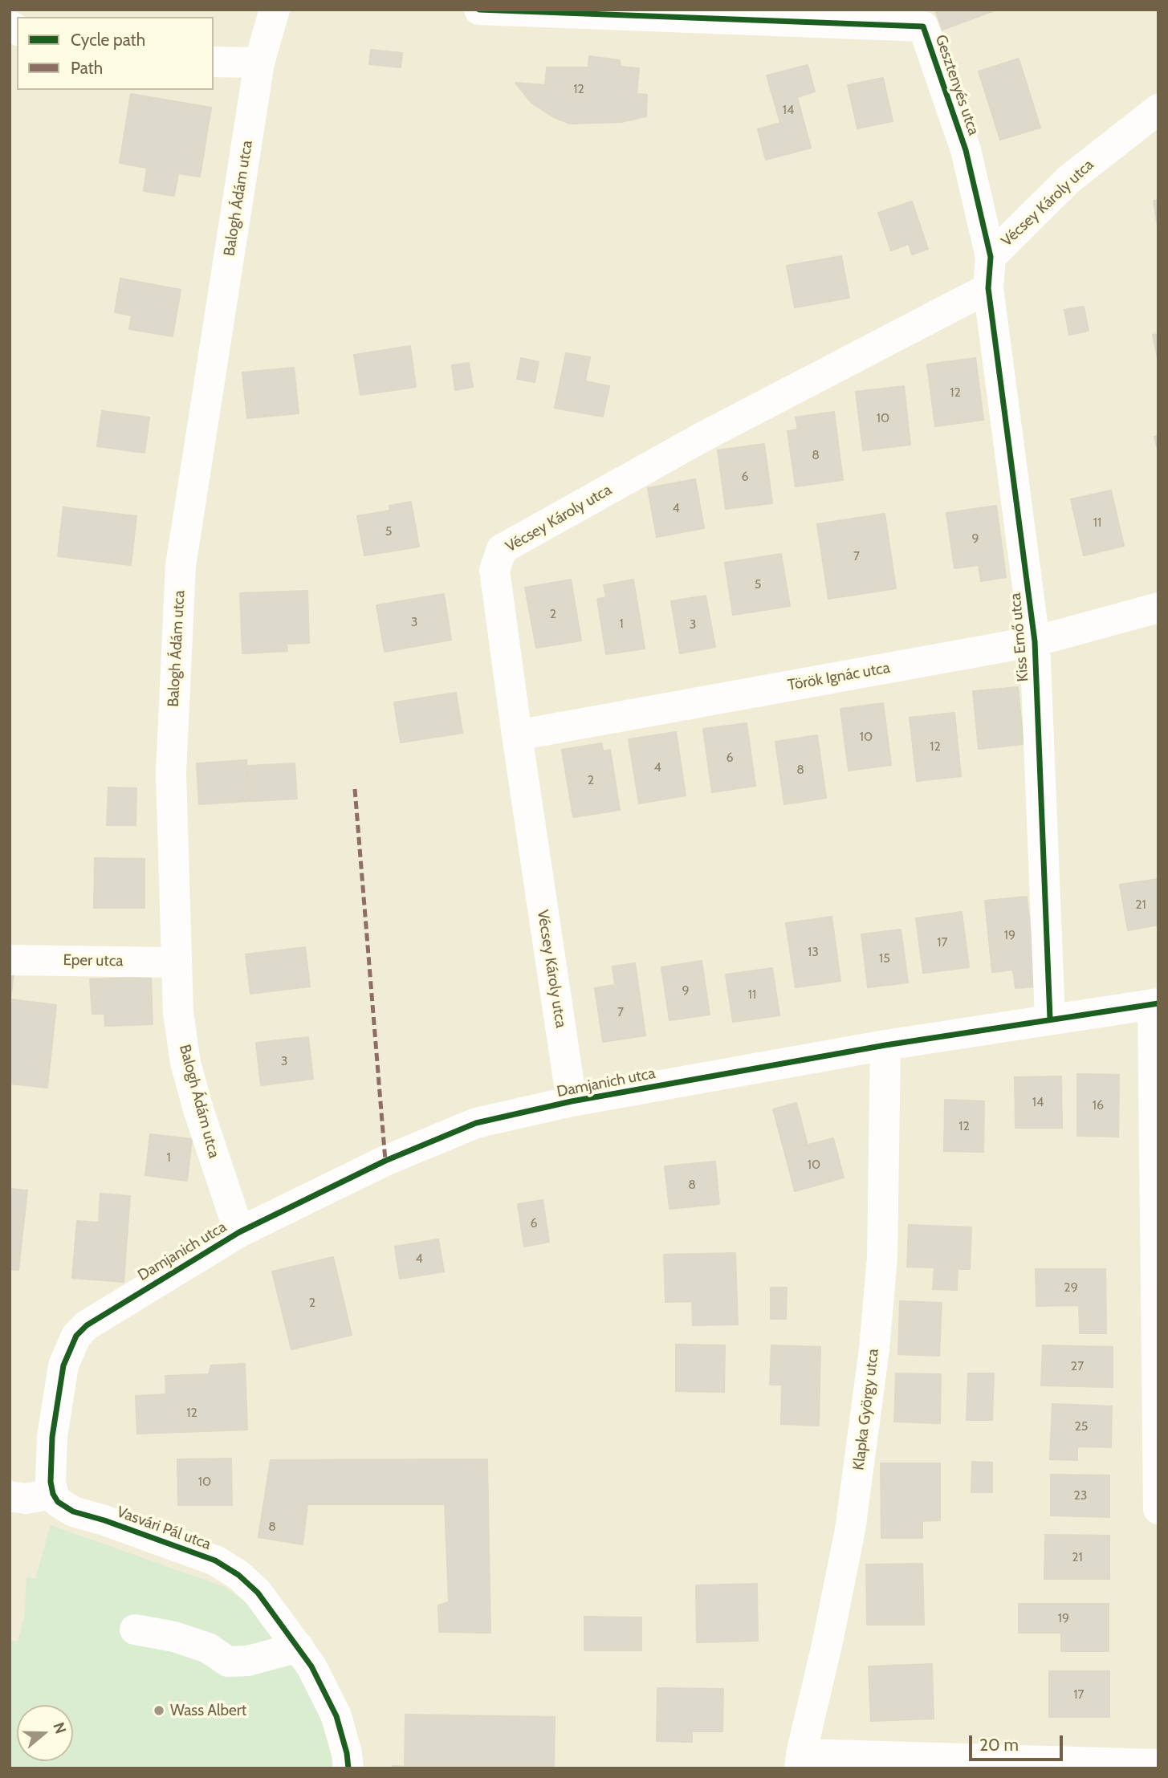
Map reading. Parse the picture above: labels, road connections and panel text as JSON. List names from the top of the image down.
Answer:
{
  "streets": {
    "street": [
      "Gesztenyés utca",
      "Balogh Ádám utca",
      "Vécsey Károly utca",
      "Kiss Ernő utca",
      "Török Ignác utca",
      "Eper utca",
      "Damjanich utca",
      "Klapka György utca",
      "Vasvári Pál utca"
    ]
  },
  "crossings": [
    ["Gesztenyés utca", "Vécsey Károly utca"],
    ["Gesztenyés utca", "Kiss Ernő utca"],
    ["Balogh Ádám utca", "Eper utca"],
    ["Balogh Ádám utca", "Damjanich utca"],
    ["Vécsey Károly utca", "Kiss Ernő utca"],
    ["Vécsey Károly utca", "Török Ignác utca"],
    ["Vécsey Károly utca", "Damjanich utca"],
    ["Kiss Ernő utca", "Török Ignác utca"],
    ["Kiss Ernő utca", "Damjanich utca"],
    ["Damjanich utca", "Klapka György utca"],
    ["Damjanich utca", "Vasvári Pál utca"]
  ],
  "places": ["Wass Albert"],
  "house_numbers": [
    "12",
    "14",
    "12",
    "10",
    "8",
    "6",
    "4",
    "11",
    "5",
    "9",
    "7",
    "5",
    "2",
    "3",
    "1",
    "3",
    "10",
    "12",
    "6",
    "4",
    "8",
    "2",
    "21",
    "19",
    "17",
    "13",
    "15",
    "9",
    "11",
    "7",
    "3",
    "14",
    "16",
    "12",
    "1",
    "10",
    "8",
    "6",
    "4",
    "29",
    "2",
    "27",
    "12",
    "25",
    "10",
    "23",
    "8",
    "21",
    "19",
    "17"
  ],
  "legend": ["Cycle path", "Path"],
  "scale_bar": "20 m",
  "north": "right"
}
